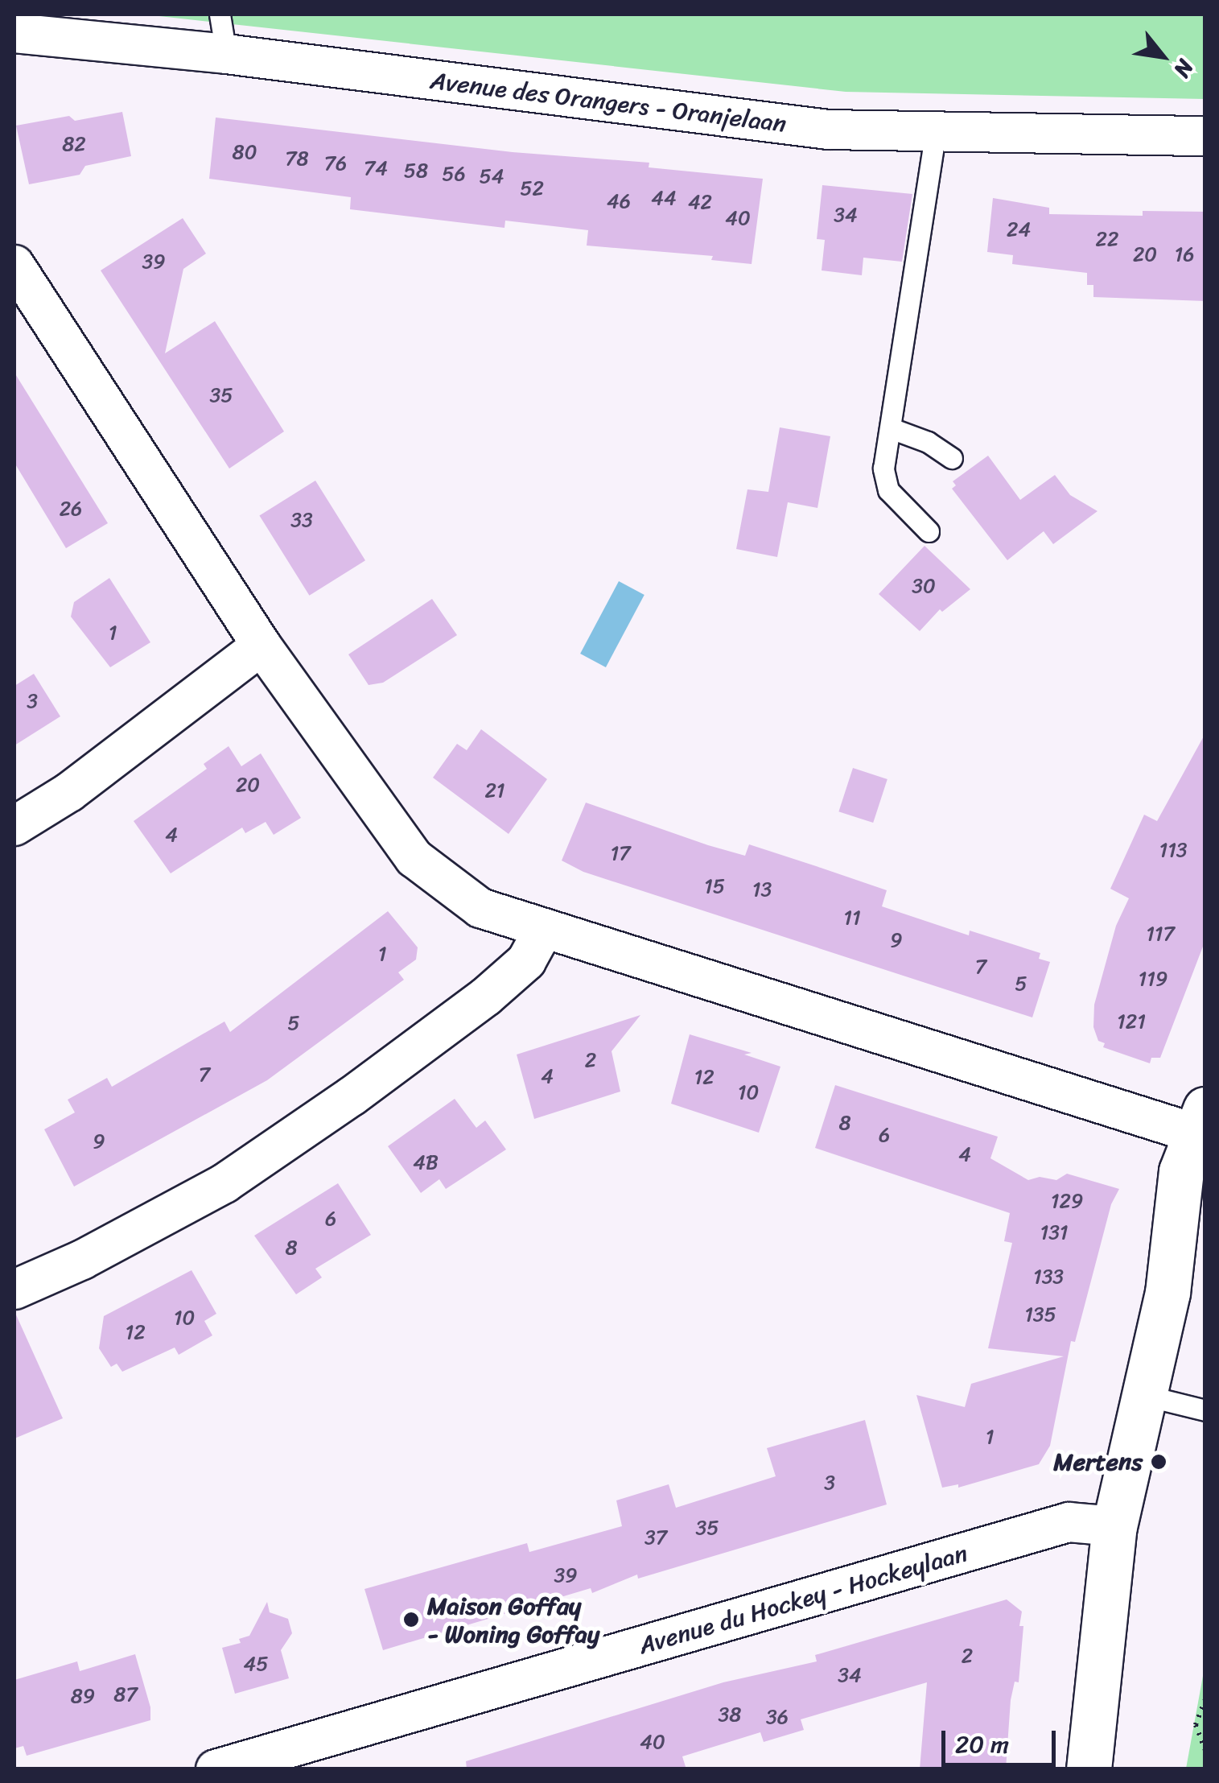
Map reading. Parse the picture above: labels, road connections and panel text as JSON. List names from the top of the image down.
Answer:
{
  "streets": {
    "street": ["Avenue des Orangers - Oranjelaan", "Avenue du Hockey - Hockeylaan"]
  },
  "places": ["Mertens", "Maison Goffay - Woning Goffay"],
  "house_numbers": [
    "82",
    "80",
    "78",
    "76",
    "74",
    "58",
    "56",
    "54",
    "52",
    "44",
    "46",
    "42",
    "34",
    "40",
    "24",
    "22",
    "20",
    "16",
    "39",
    "35",
    "26",
    "33",
    "30",
    "1",
    "3",
    "20",
    "21",
    "4",
    "113",
    "17",
    "15",
    "13",
    "11",
    "117",
    "9",
    "1",
    "7",
    "119",
    "5",
    "121",
    "5",
    "2",
    "7",
    "4",
    "12",
    "10",
    "8",
    "6",
    "9",
    "4",
    "4B",
    "129",
    "6",
    "131",
    "8",
    "133",
    "135",
    "10",
    "12",
    "1",
    "3",
    "35",
    "37",
    "39",
    "2",
    "45",
    "34",
    "87",
    "89",
    "38",
    "36",
    "40"
  ],
  "scale_bar": "20 m",
  "north": "bottom right"
}
